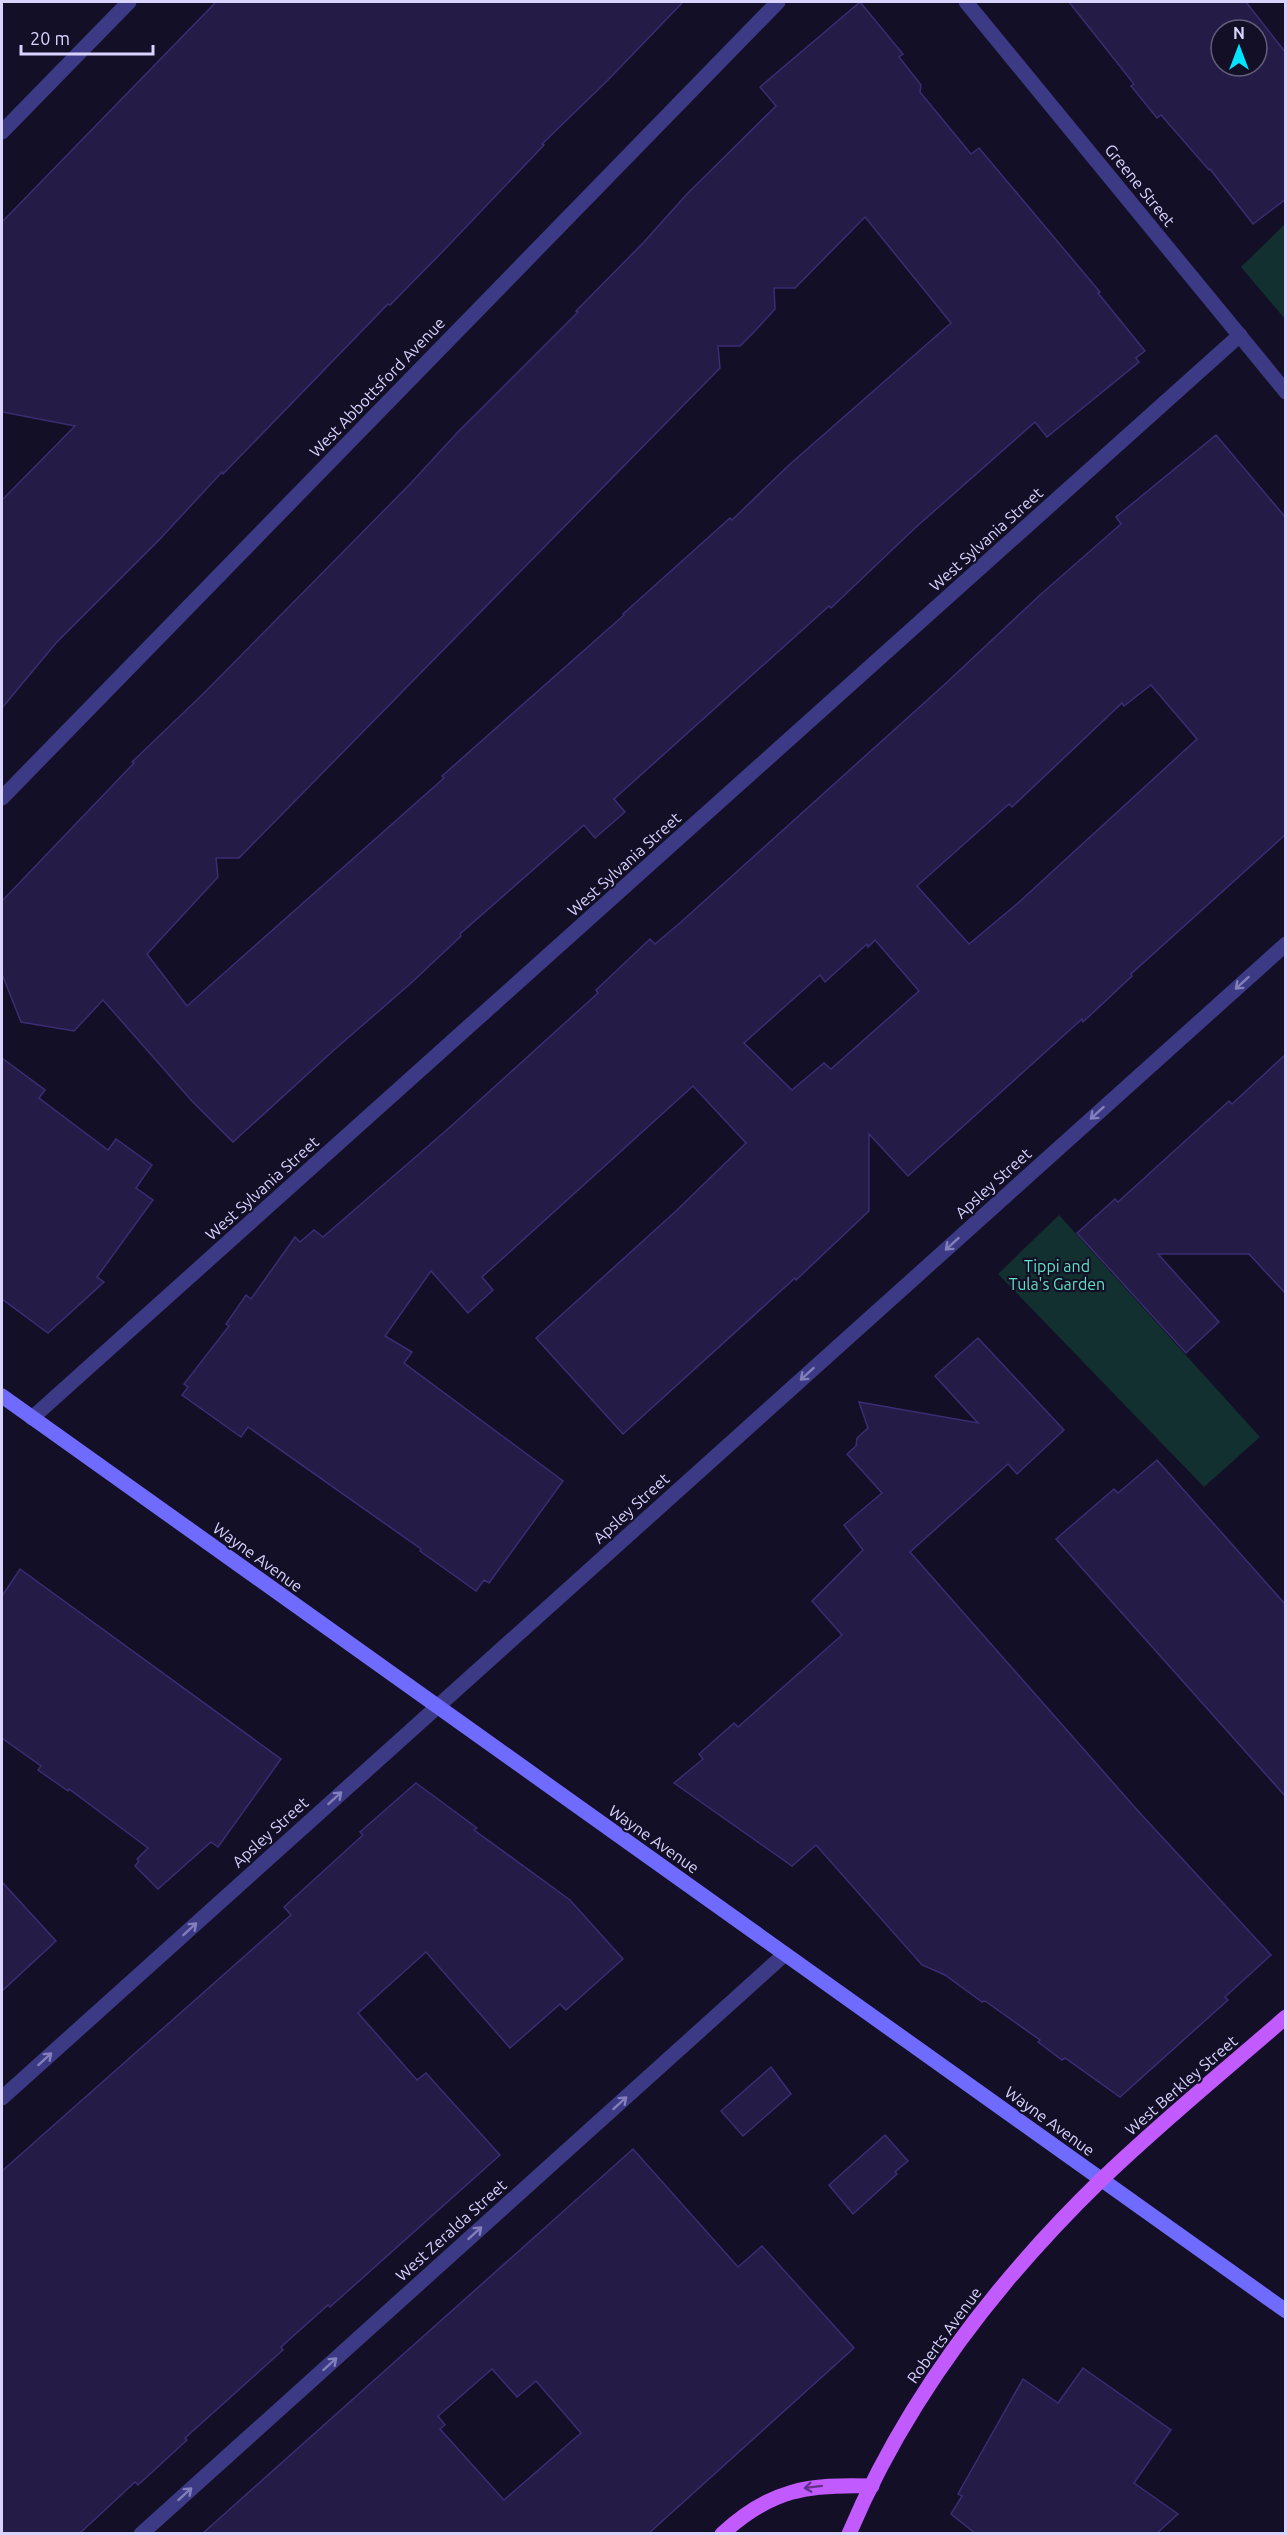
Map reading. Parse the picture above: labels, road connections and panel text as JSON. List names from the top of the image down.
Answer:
{
  "streets": {
    "main road": ["Wayne Avenue", "West Berkley Street", "Roberts Avenue"],
    "street": [
      "Greene Street",
      "West Abbottsford Avenue",
      "West Sylvania Street",
      "Apsley Street",
      "West Zeralda Street"
    ]
  },
  "crossings": [
    ["Greene Street", "West Sylvania Street"],
    ["West Sylvania Street", "Wayne Avenue"],
    ["Apsley Street", "Wayne Avenue"],
    ["Wayne Avenue", "West Berkley Street"],
    ["Wayne Avenue", "West Zeralda Street"],
    ["Wayne Avenue", "Roberts Avenue"],
    ["West Berkley Street", "Roberts Avenue"]
  ],
  "one_way": ["West Zeralda Street"],
  "parks": ["Tippi and Tula's Garden"],
  "scale_bar": "20 m",
  "north": "top"
}
